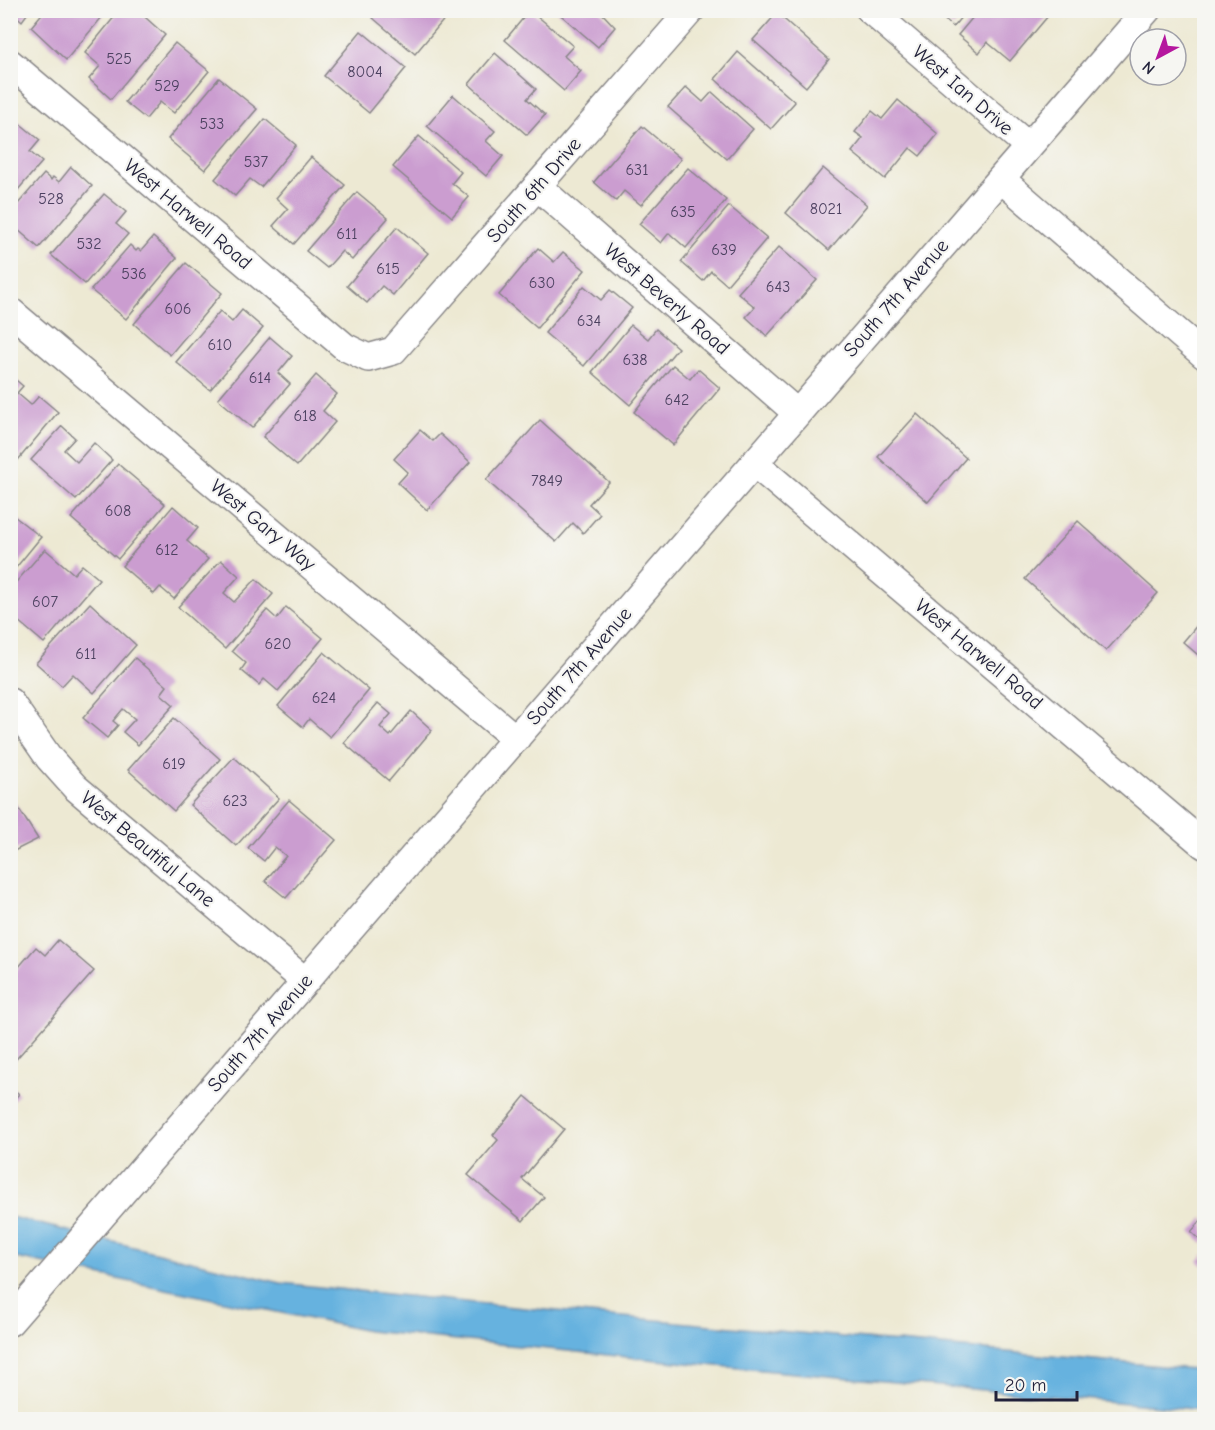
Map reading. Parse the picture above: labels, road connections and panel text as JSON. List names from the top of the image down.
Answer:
{
  "streets": {
    "street": [
      "West Ian Drive",
      "South 6th Drive",
      "West Harwell Road",
      "South 7th Avenue",
      "West Beverly Road",
      "West Gary Way",
      "West Beautiful Lane"
    ]
  },
  "crossings": [
    ["West Ian Drive", "South 7th Avenue"],
    ["South 6th Drive", "West Harwell Road"],
    ["South 6th Drive", "West Beverly Road"],
    ["West Harwell Road", "South 7th Avenue"],
    ["South 7th Avenue", "West Beverly Road"],
    ["South 7th Avenue", "West Gary Way"],
    ["South 7th Avenue", "West Beautiful Lane"]
  ],
  "house_numbers": [
    "525",
    "8004",
    "529",
    "533",
    "537",
    "631",
    "528",
    "8021",
    "635",
    "611",
    "532",
    "639",
    "615",
    "536",
    "630",
    "643",
    "606",
    "634",
    "610",
    "638",
    "614",
    "642",
    "618",
    "7849",
    "608",
    "612",
    "607",
    "620",
    "611",
    "624",
    "619",
    "623"
  ],
  "scale_bar": "20 m",
  "north": "bottom left"
}
